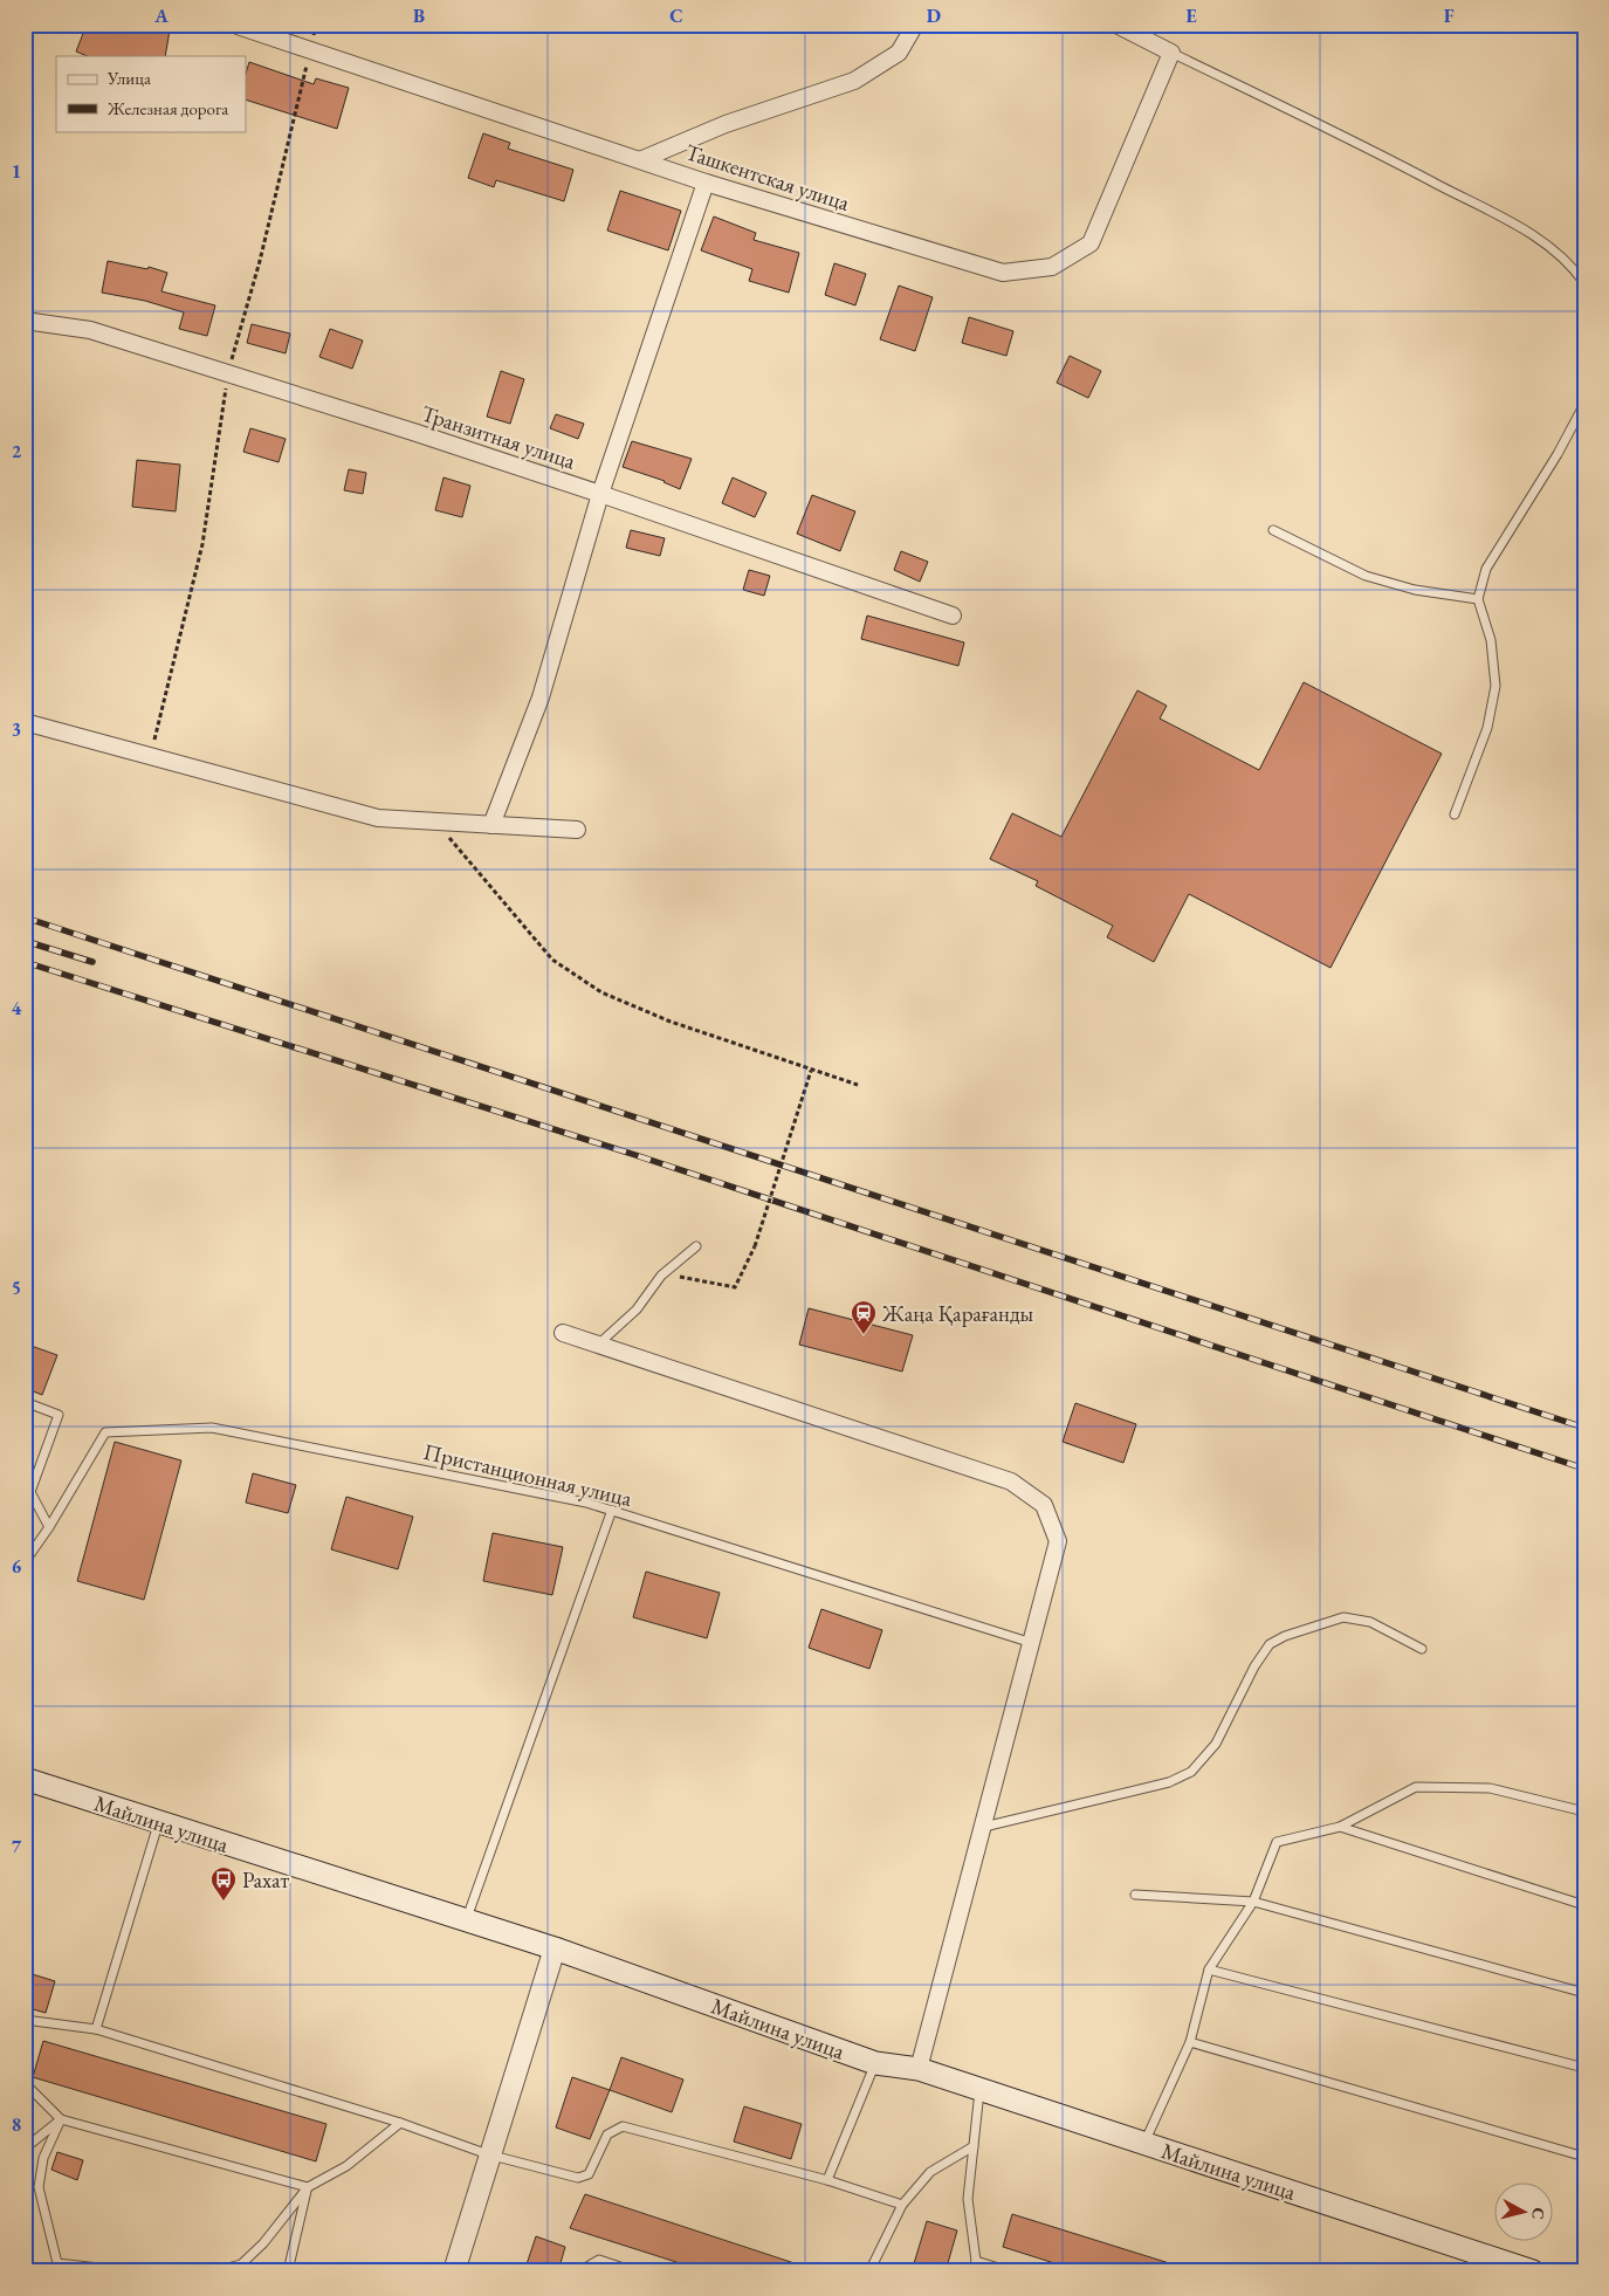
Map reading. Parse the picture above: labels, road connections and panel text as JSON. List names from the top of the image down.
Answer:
{
  "streets": {
    "main road": ["Майлина улица"],
    "street": ["Ташкентская улица", "Транзитная улица"],
    "lane": ["Пристанционная улица"]
  },
  "places": {
    "station": ["Жаңа Қарағанды"],
    "bus stop": ["Рахат"]
  },
  "legend": ["Улица", "Железная дорога"],
  "north": "right",
  "grid": {
    "columns": [
      "A",
      "B",
      "C",
      "D",
      "E",
      "F"
    ],
    "rows": [
      "1",
      "2",
      "3",
      "4",
      "5",
      "6",
      "7",
      "8"
    ]
  }
}
